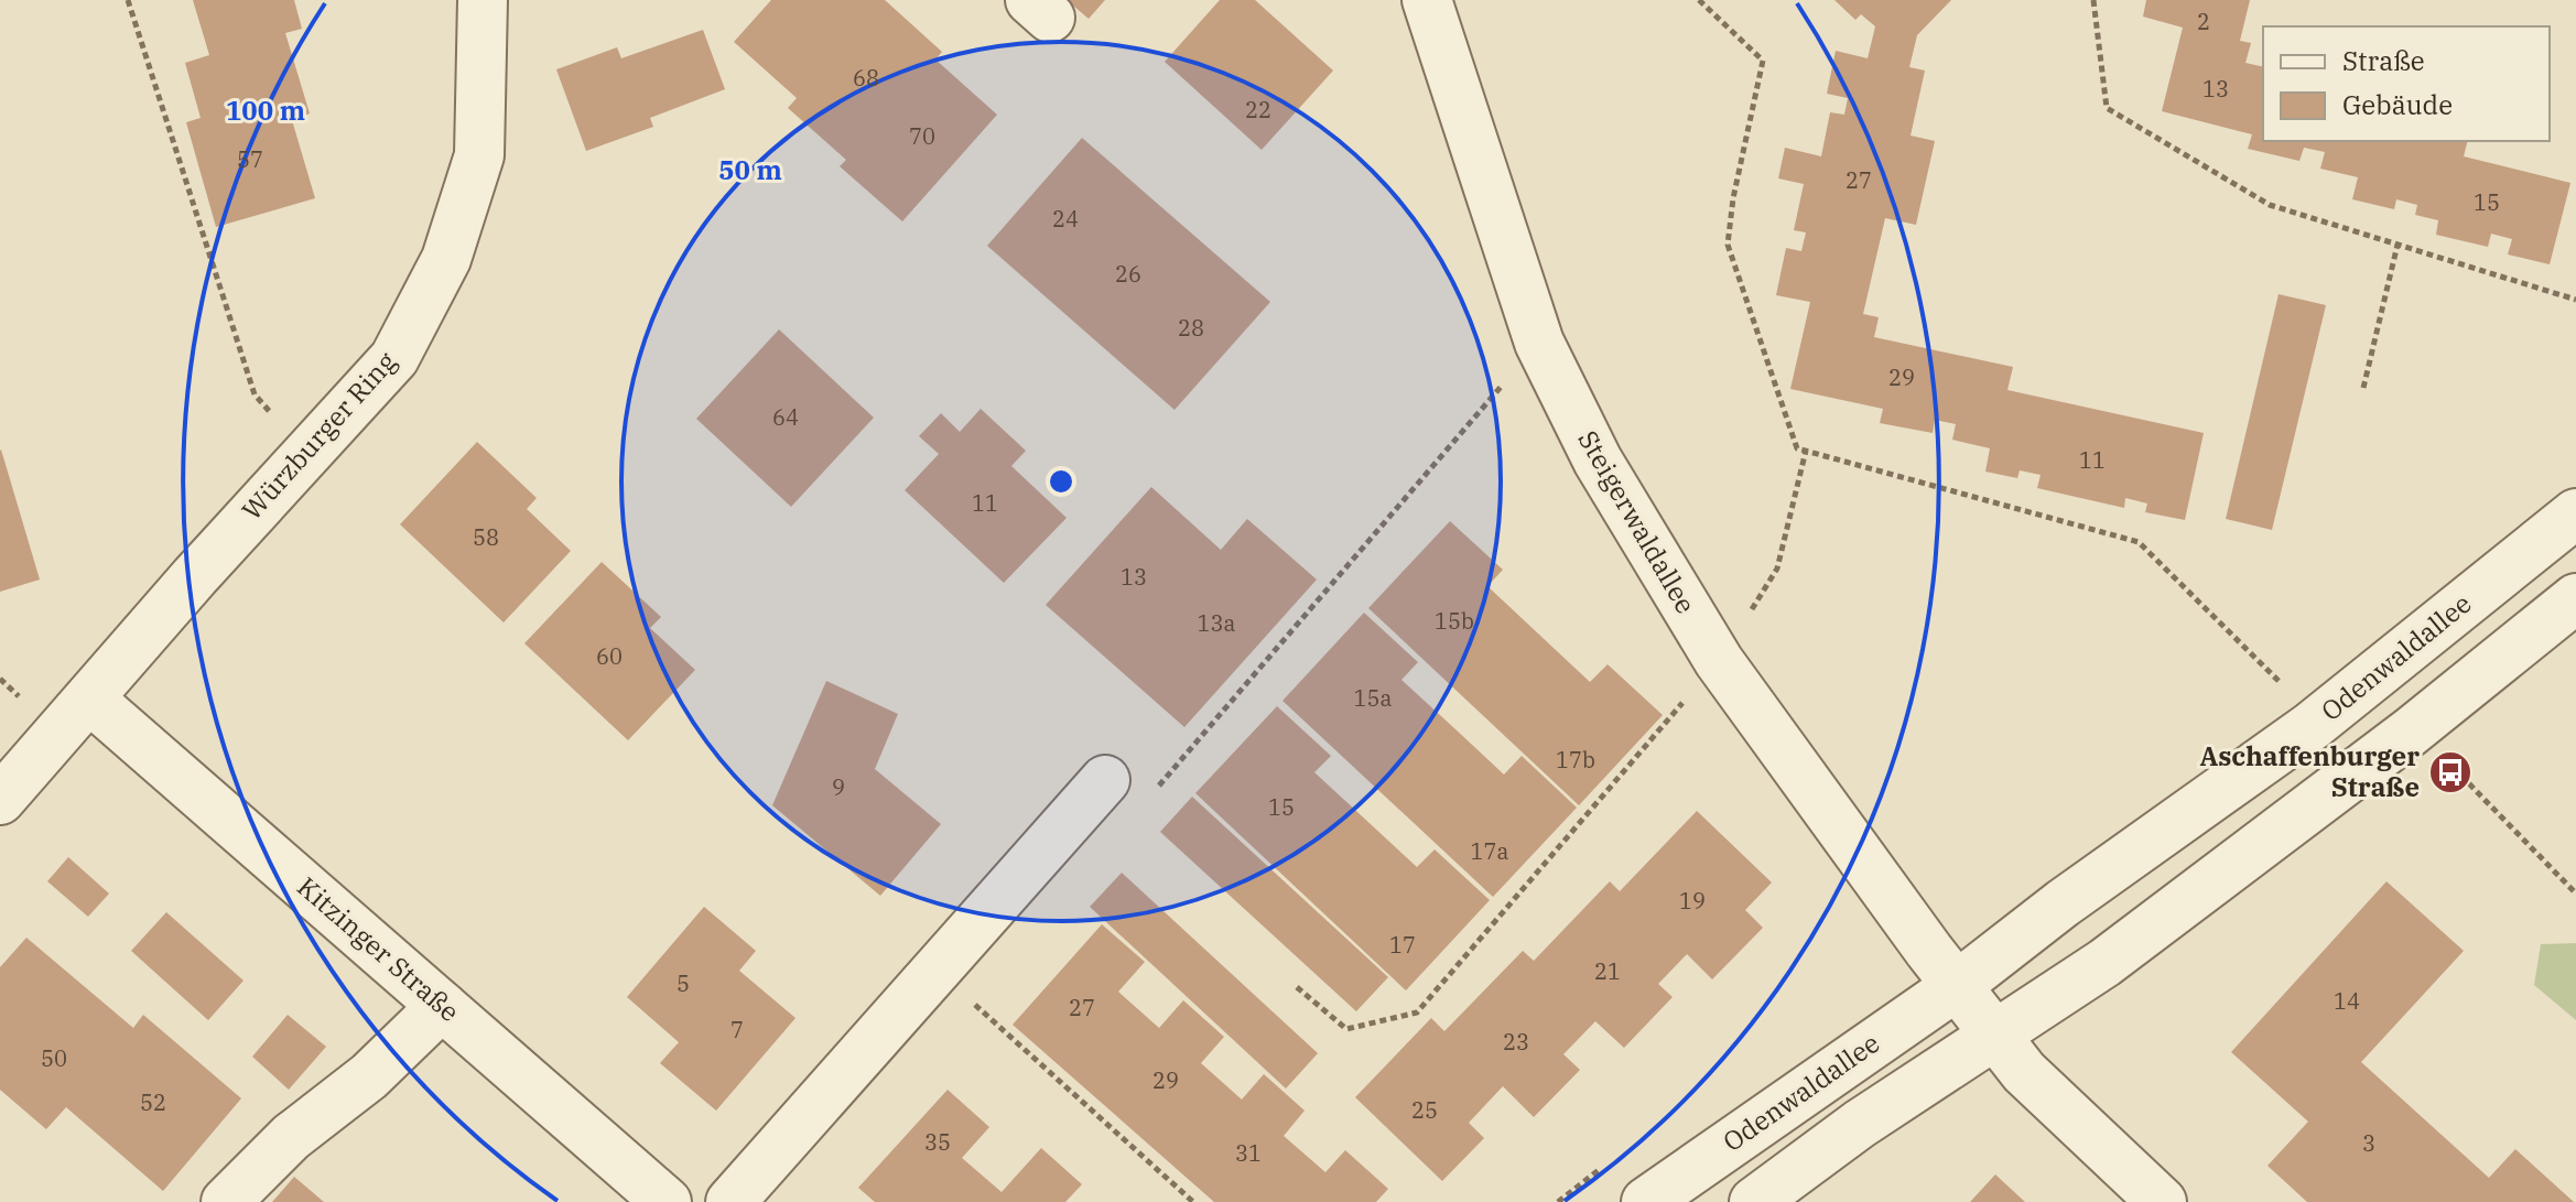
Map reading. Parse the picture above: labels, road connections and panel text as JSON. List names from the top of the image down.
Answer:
{
  "streets": {
    "street": [
      "Würzburger Ring",
      "Steigerwaldallee",
      "Odenwaldallee",
      "Kitzinger Straße"
    ]
  },
  "crossings": [
    ["Würzburger Ring", "Kitzinger Straße"],
    ["Steigerwaldallee", "Odenwaldallee"]
  ],
  "places": {
    "bus stop": ["Aschaffenburger Straße"]
  },
  "house_numbers": [
    "2",
    "68",
    "13",
    "22",
    "70",
    "57",
    "27",
    "15",
    "24",
    "26",
    "28",
    "29",
    "64",
    "11",
    "11",
    "58",
    "13",
    "15b",
    "13a",
    "60",
    "15a",
    "17b",
    "9",
    "15",
    "17a",
    "19",
    "17",
    "21",
    "5",
    "14",
    "27",
    "7",
    "23",
    "50",
    "29",
    "52",
    "25",
    "35",
    "3",
    "31"
  ],
  "legend": ["Straße", "Gebäude"],
  "rings": ["100 m", "50 m"]
}
